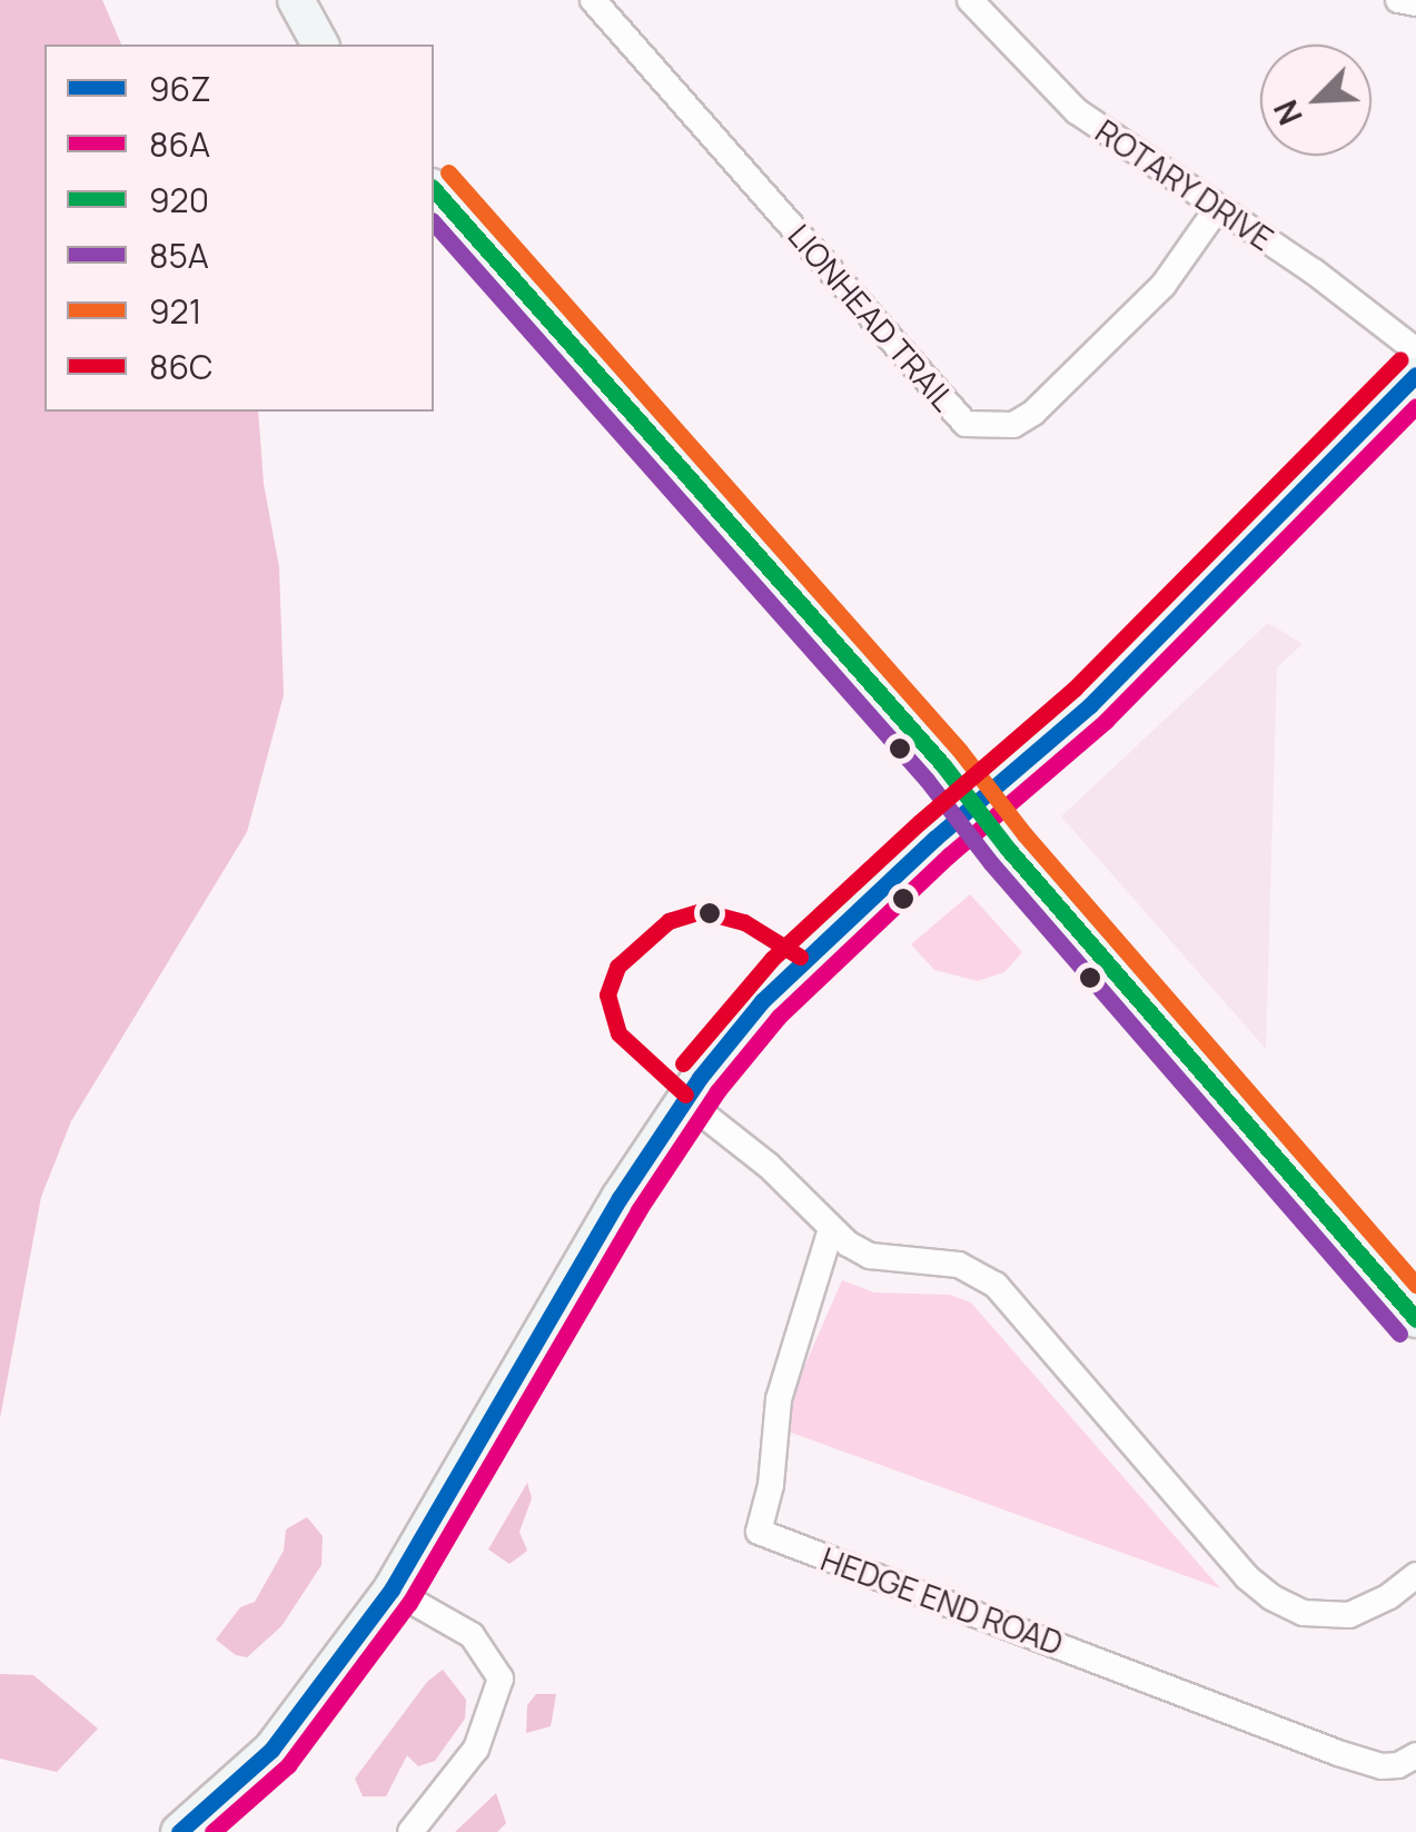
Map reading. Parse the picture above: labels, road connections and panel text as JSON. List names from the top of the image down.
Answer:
{
  "streets": {
    "street": ["ROTARY DRIVE", "LIONHEAD TRAIL", "HEDGE END ROAD"]
  },
  "crossings": [
    ["ROTARY DRIVE", "LIONHEAD TRAIL"]
  ],
  "lines": [
    "transit line 921",
    "transit line 920",
    "transit line 85A",
    "transit line 86C",
    "transit line 96Z",
    "transit line 86A"
  ],
  "legend": [
    "96Z",
    "86A",
    "920",
    "85A",
    "921",
    "86C"
  ],
  "north": "bottom left"
}
